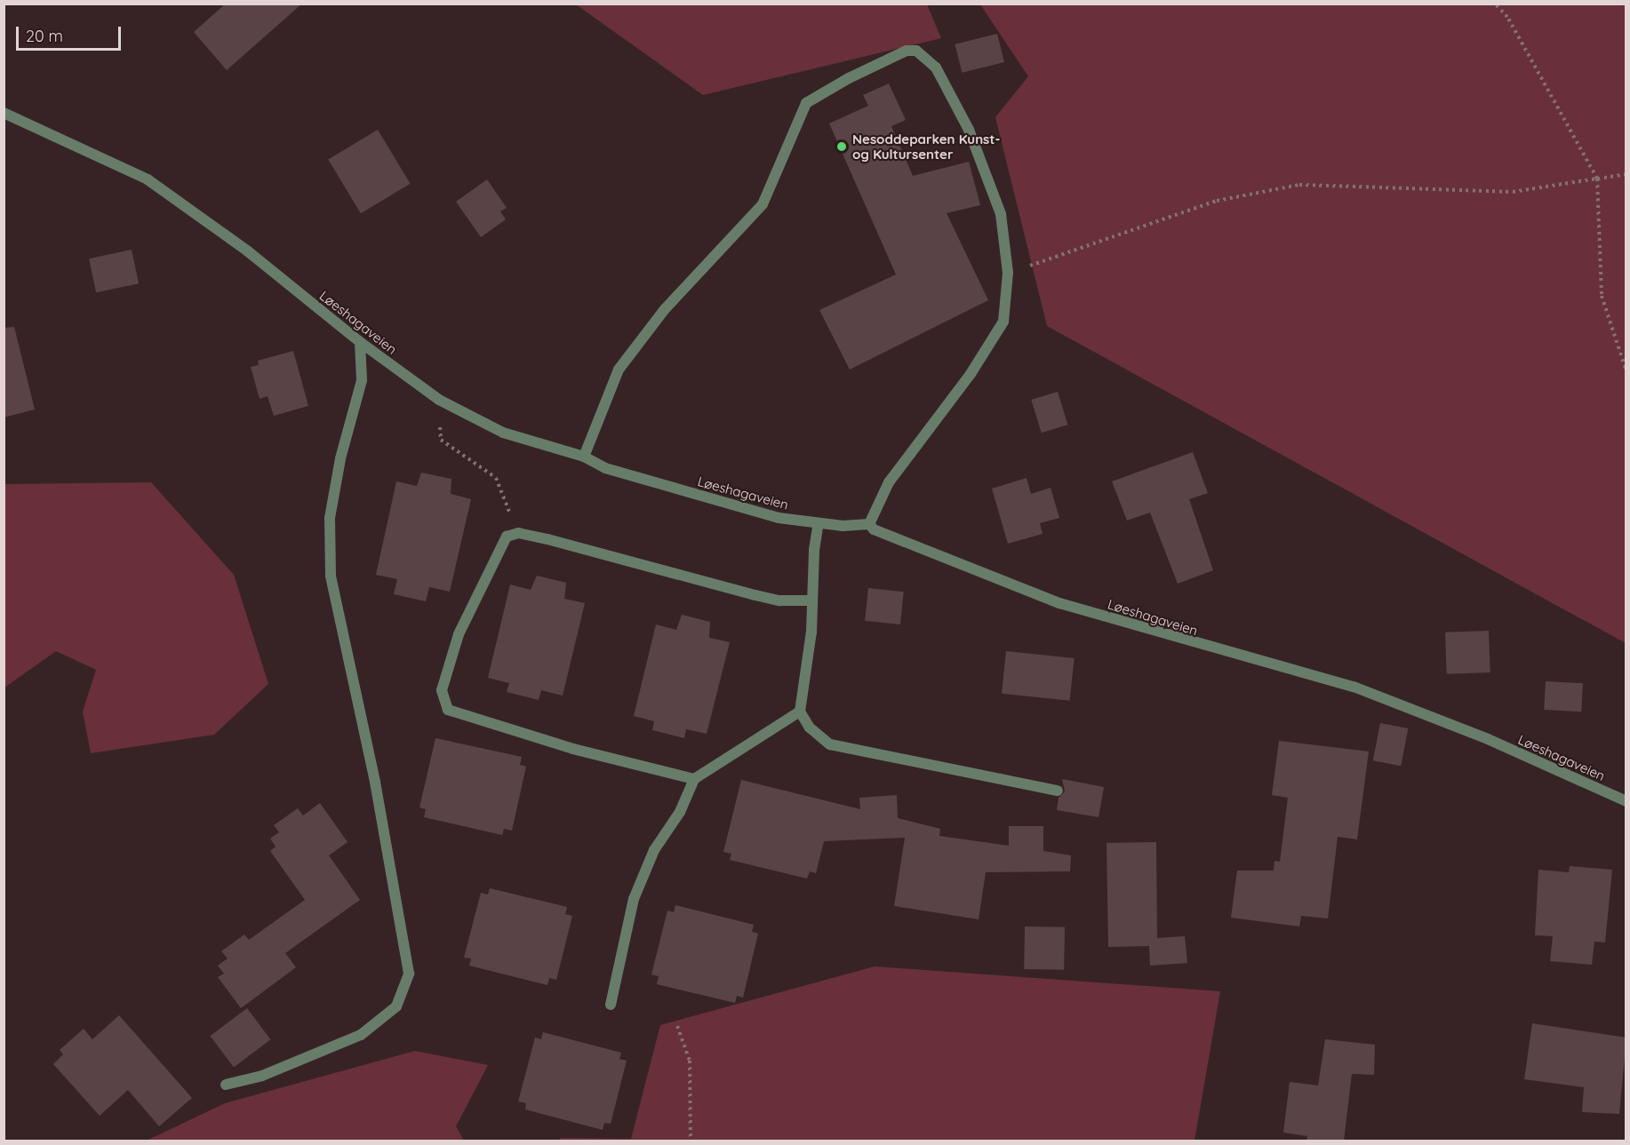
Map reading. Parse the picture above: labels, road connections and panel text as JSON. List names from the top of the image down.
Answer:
{
  "streets": {
    "street": ["Løeshagaveien"]
  },
  "places": ["Nesoddeparken Kunst- og Kultursenter"],
  "scale_bar": "20 m"
}
